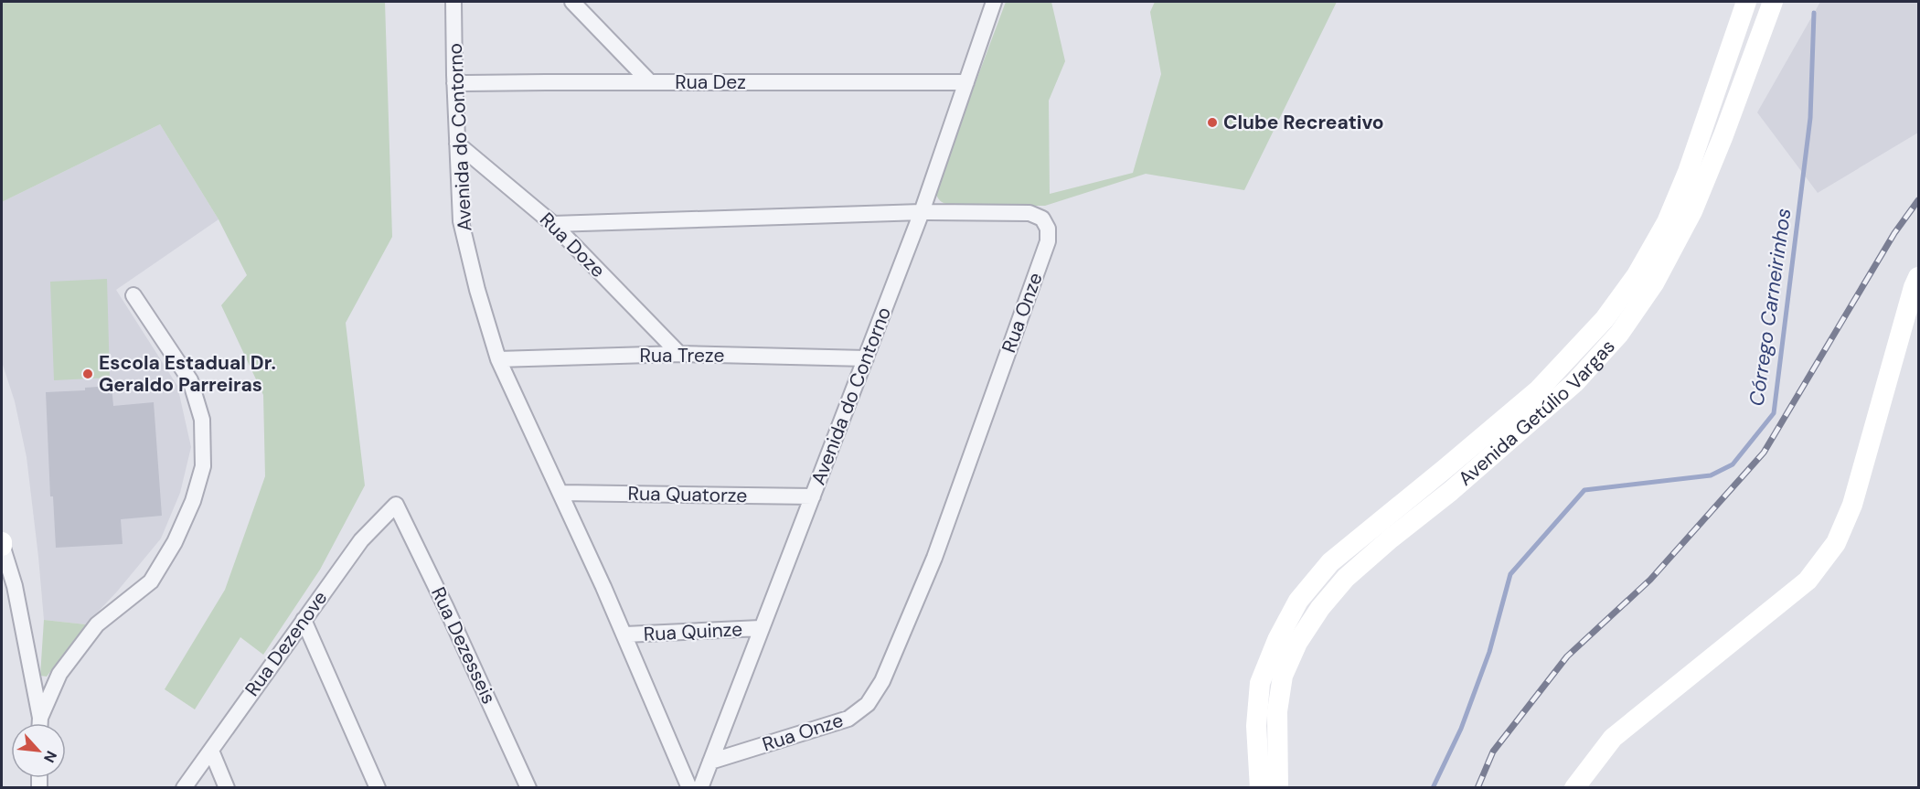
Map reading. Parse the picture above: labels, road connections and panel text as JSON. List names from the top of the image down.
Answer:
{
  "streets": {
    "main road": ["Avenida Getúlio Vargas"],
    "street": [
      "Rua Dez",
      "Avenida do Contorno",
      "Rua Doze",
      "Rua Onze",
      "Rua Treze",
      "Rua Quatorze",
      "Rua Quinze",
      "Rua Dezenove",
      "Rua Dezesseis"
    ]
  },
  "crossings": [
    ["Rua Dez", "Avenida do Contorno"],
    ["Avenida do Contorno", "Rua Doze"],
    ["Avenida do Contorno", "Rua Onze"],
    ["Avenida do Contorno", "Rua Treze"],
    ["Avenida do Contorno", "Rua Quatorze"],
    ["Avenida do Contorno", "Rua Quinze"],
    ["Rua Doze", "Rua Onze"],
    ["Rua Doze", "Rua Treze"],
    ["Rua Dezenove", "Rua Dezesseis"]
  ],
  "water": ["Córrego Carneirinhos"],
  "places": ["Clube Recreativo", "Escola Estadual Dr. Geraldo Parreiras"],
  "north": "bottom right"
}
